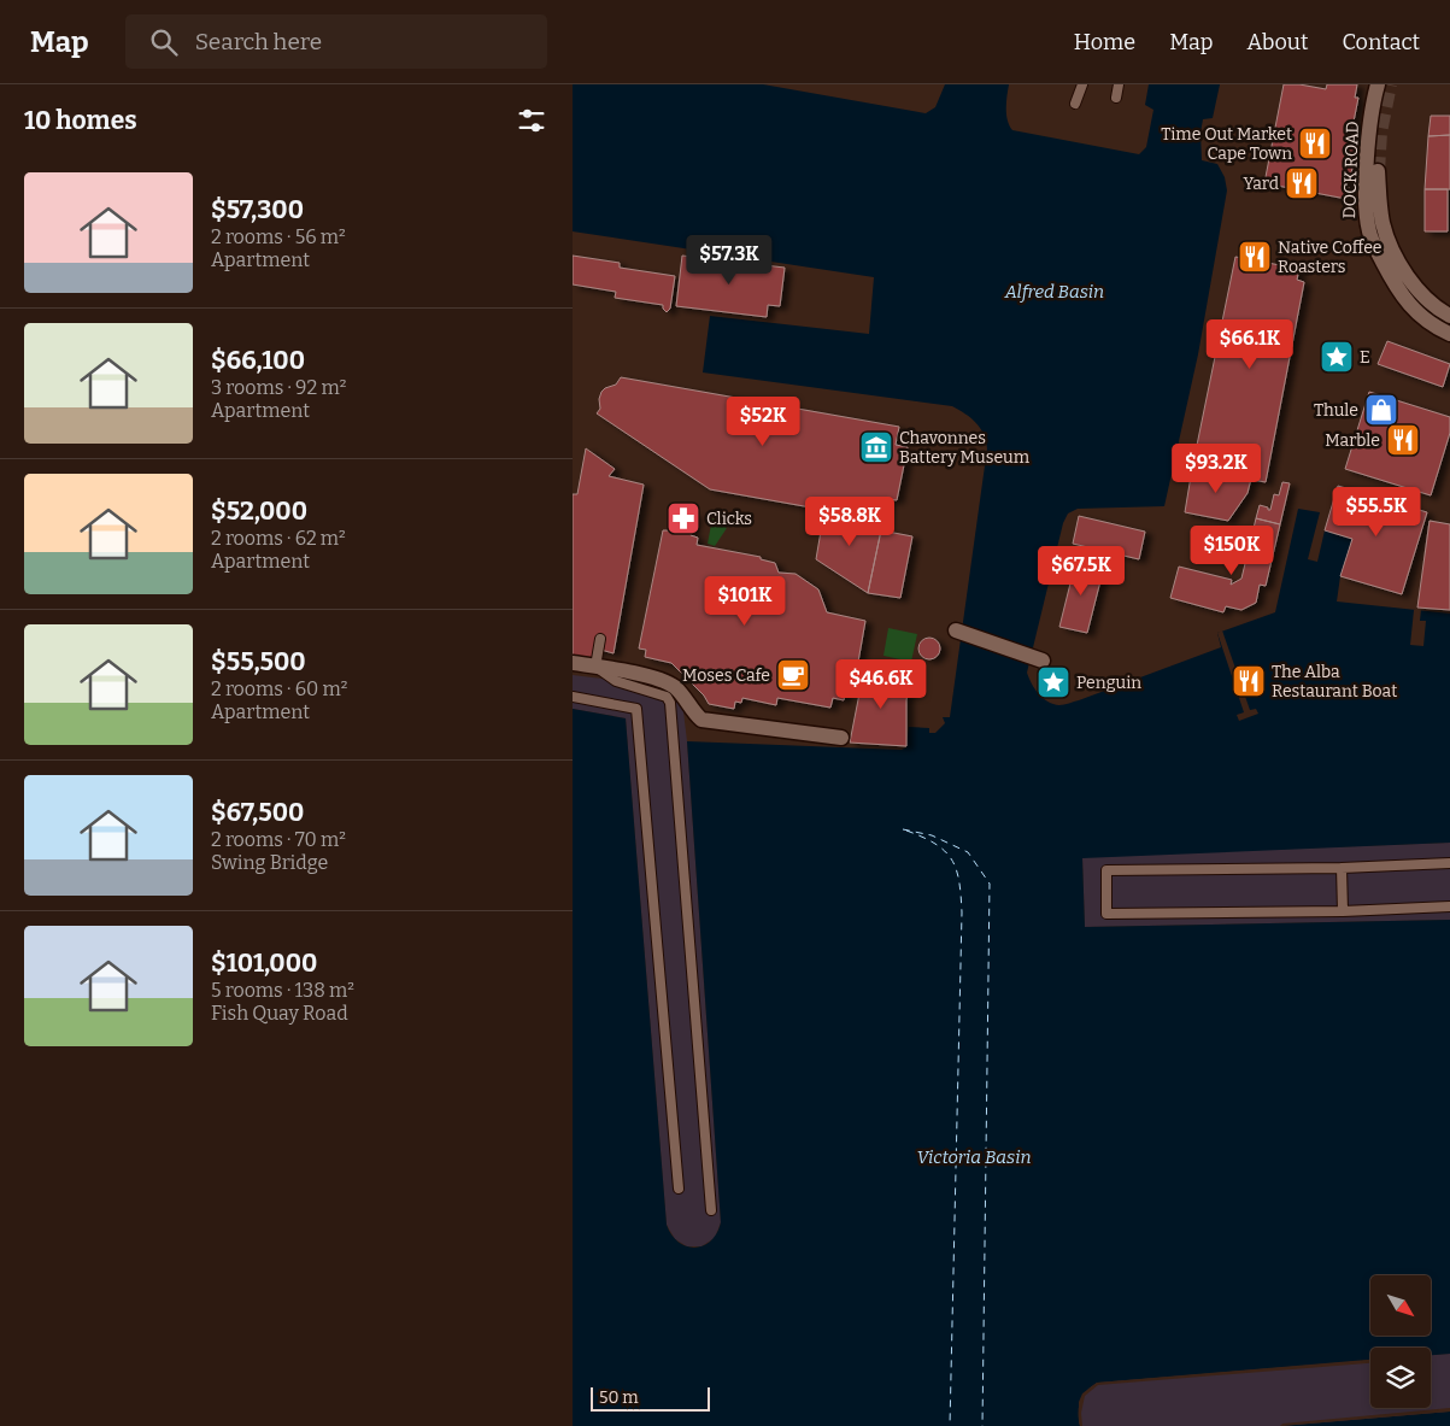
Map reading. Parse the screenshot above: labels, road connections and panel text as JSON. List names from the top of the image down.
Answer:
{
  "streets": {
    "street": ["DOCK ROAD"]
  },
  "water": ["Alfred Basin", "Victoria Basin"],
  "places": {
    "restaurant": [
      "Time Out Market Cape Town",
      "Yard",
      "Native Coffee Roasters",
      "Marble",
      "The Alba Restaurant Boat"
    ],
    "place": ["E", "Penguin"],
    "shop": ["Thule"],
    "museum": ["Chavonnes Battery Museum"],
    "pharmacy": ["Clicks"],
    "cafe": ["Moses Cafe"]
  },
  "scale_bar": "50 m",
  "north": "bottom right",
  "page": {
    "header": "Map",
    "search": "Search here",
    "nav": [
      "Home",
      "Map",
      "About",
      "Contact"
    ],
    "heading": "10 homes",
    "list": [
      {
        "name": "$57,300",
        "note": "2 rooms · 56 m² · Apartment"
      },
      {
        "name": "$66,100",
        "note": "3 rooms · 92 m² · Apartment"
      },
      {
        "name": "$52,000",
        "note": "2 rooms · 62 m² · Apartment"
      },
      {
        "name": "$55,500",
        "note": "2 rooms · 60 m² · Apartment"
      },
      {
        "name": "$67,500",
        "note": "2 rooms · 70 m² · Swing Bridge"
      },
      {
        "name": "$101,000",
        "note": "5 rooms · 138 m² · Fish Quay Road"
      }
    ],
    "price": [
      "$57.3K",
      "$66.1K",
      "$52K",
      "$93.2K",
      "$55.5K",
      "$58.8K",
      "$150K",
      "$67.5K",
      "$101K",
      "$46.6K"
    ],
    "scale": "50 m"
  }
}
